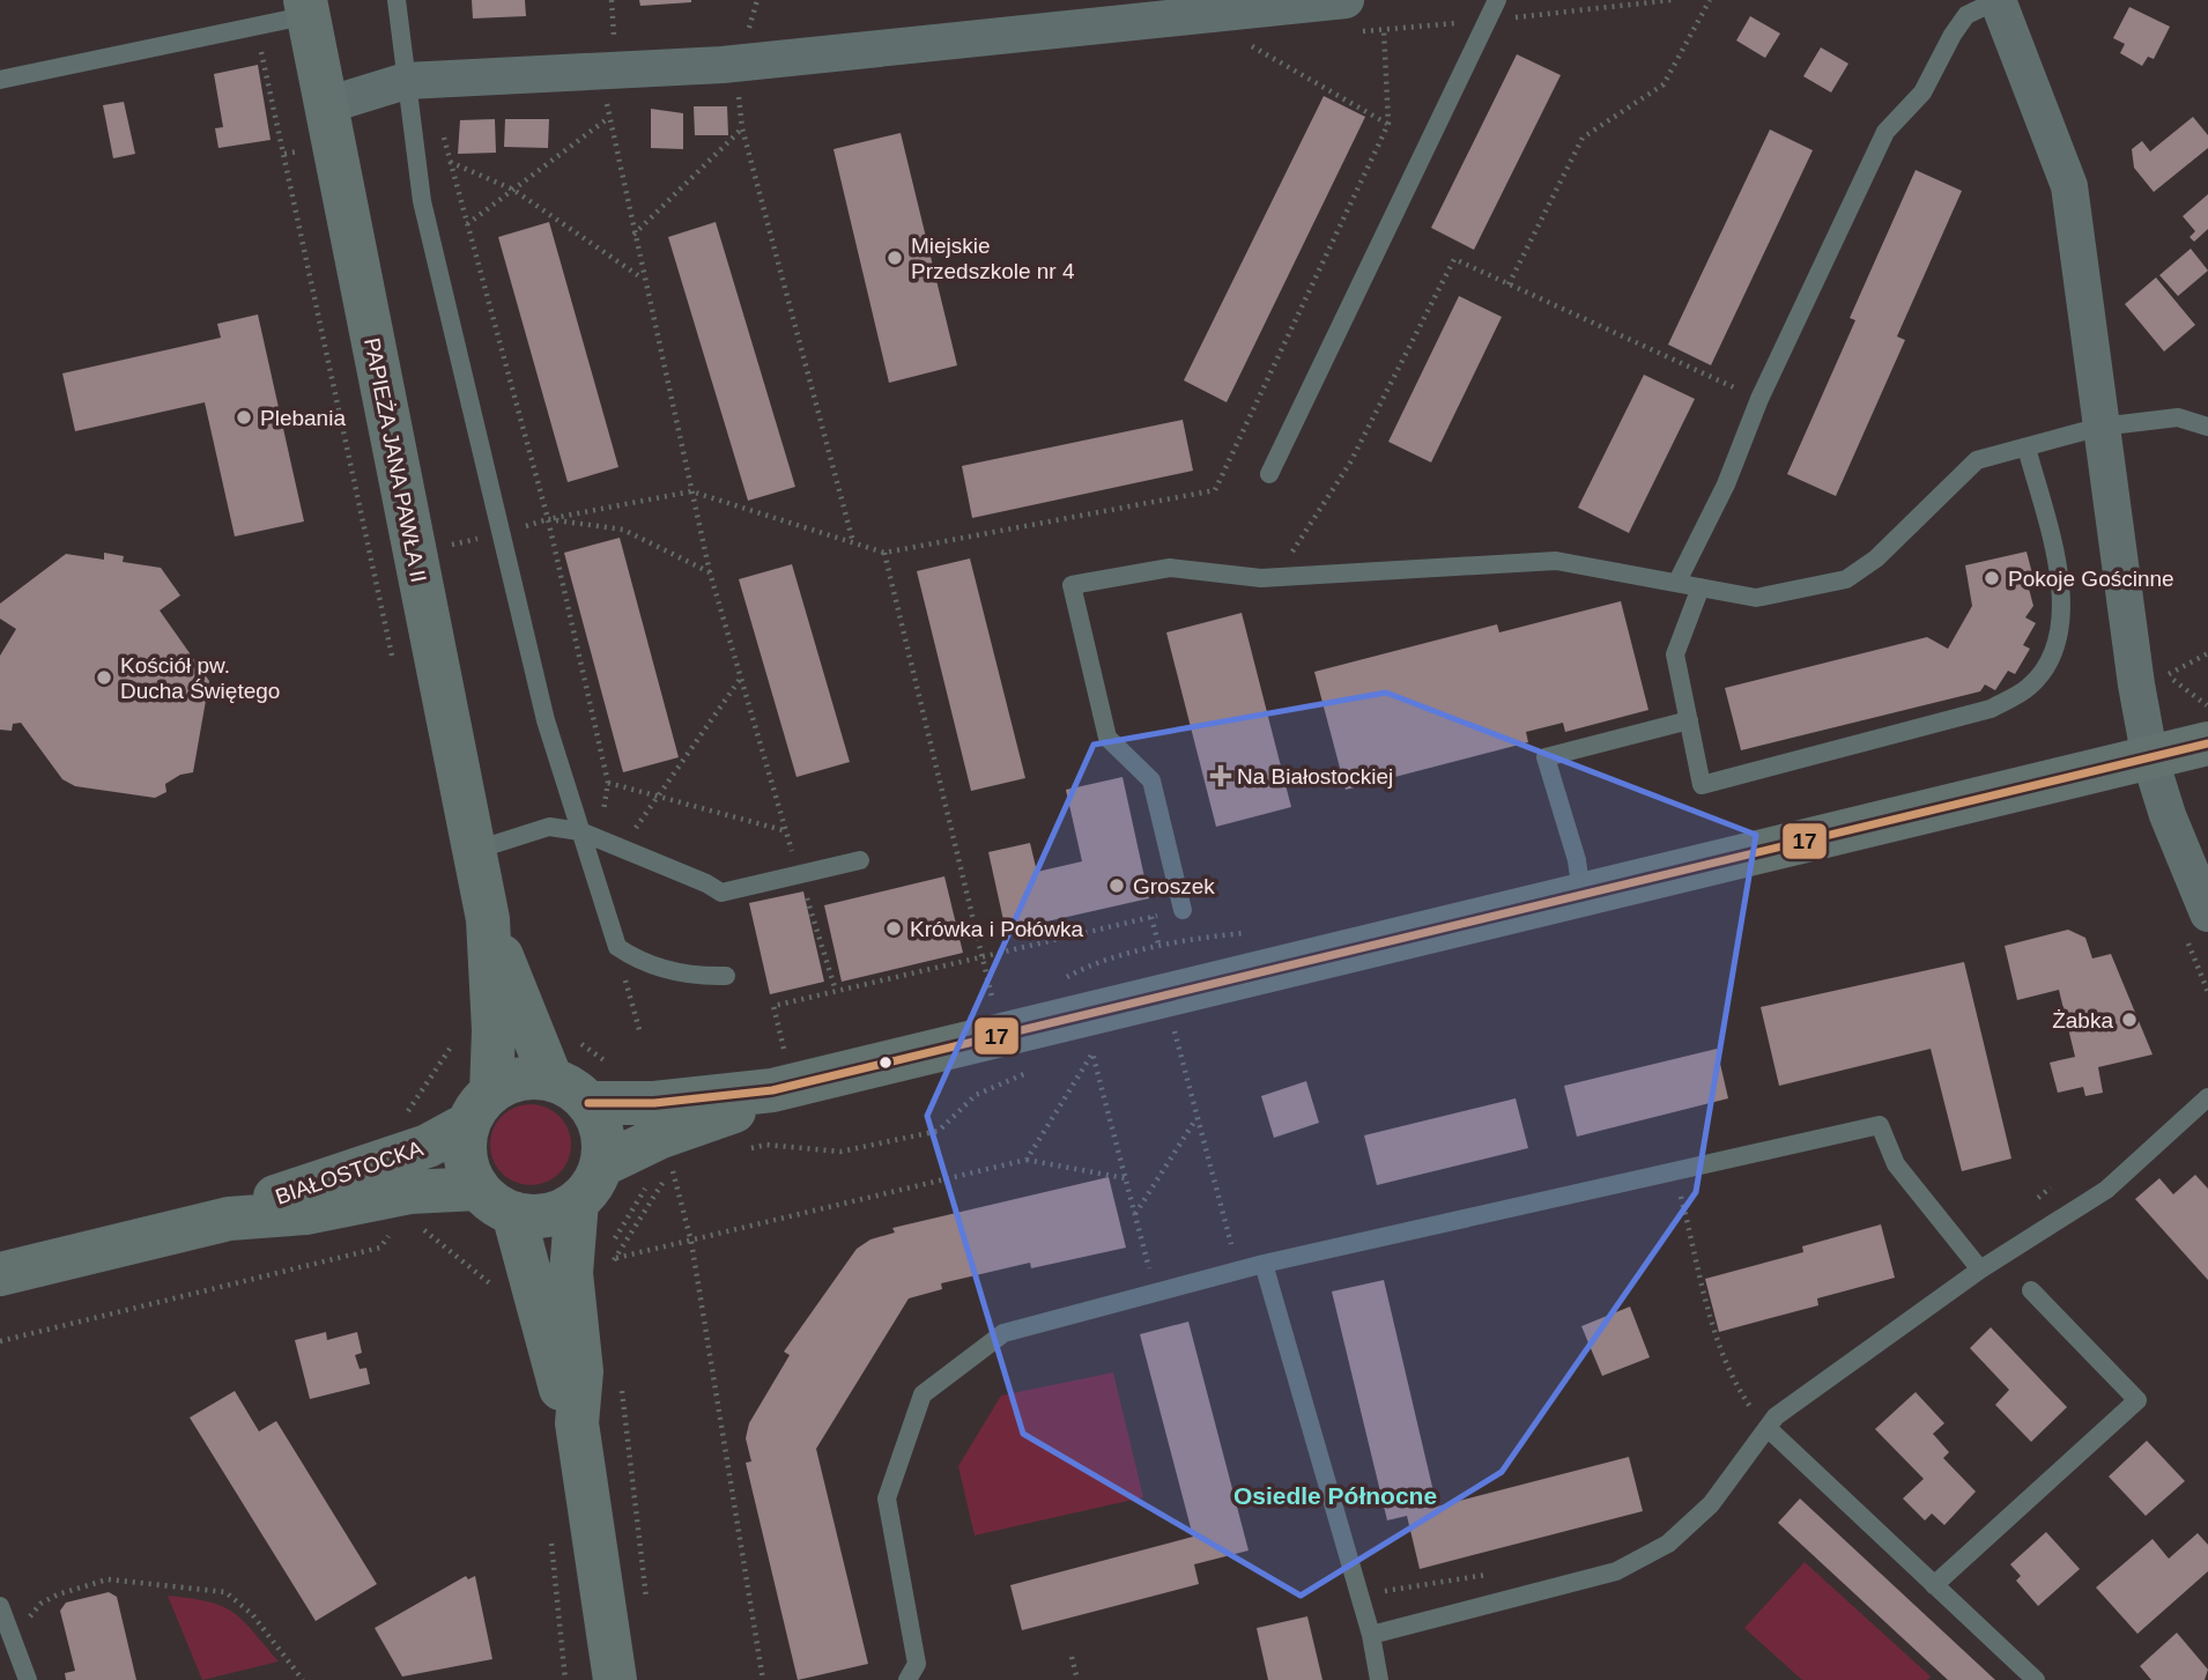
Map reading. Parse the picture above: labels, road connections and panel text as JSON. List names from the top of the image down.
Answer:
{
  "streets": {
    "main road": ["PAPIEŻA JANA PAWŁA II", "BIAŁOSTOCKA"]
  },
  "crossings": [
    ["PAPIEŻA JANA PAWŁA II", "BIAŁOSTOCKA"]
  ],
  "districts": ["Osiedle Północne"],
  "places": {
    "other": [
      "Miejskie Przedszkole nr 4",
      "Plebania",
      "Pokoje Gościnne",
      "Kościół pw. Ducha Świętego",
      "Groszek",
      "Krówka i Połówka",
      "Żabka"
    ],
    "health": ["Na Białostockiej"]
  },
  "lines": ["transit line 17"]
}
